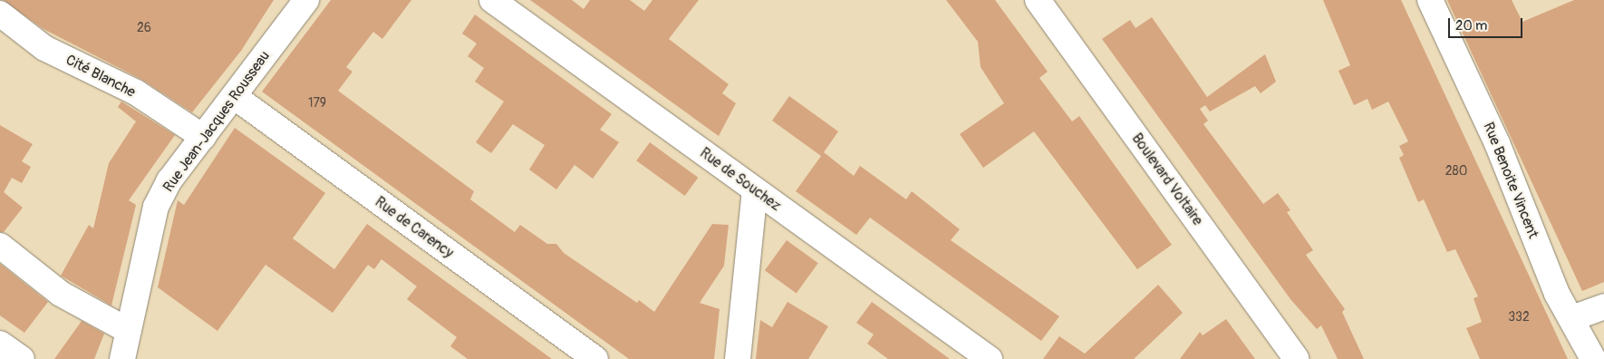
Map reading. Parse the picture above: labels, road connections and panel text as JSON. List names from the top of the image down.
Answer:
{
  "streets": {
    "street": [
      "Cité Blanche",
      "Rue Jean-Jacques Rousseau",
      "Rue de Souchez",
      "Boulevard Voltaire",
      "Rue Benoite Vincent",
      "Rue de Carency"
    ]
  },
  "crossings": [
    ["Cité Blanche", "Rue Jean-Jacques Rousseau"],
    ["Rue Jean-Jacques Rousseau", "Rue de Carency"]
  ],
  "house_numbers": [
    "26",
    "179",
    "280",
    "332"
  ],
  "scale_bar": "20 m"
}
